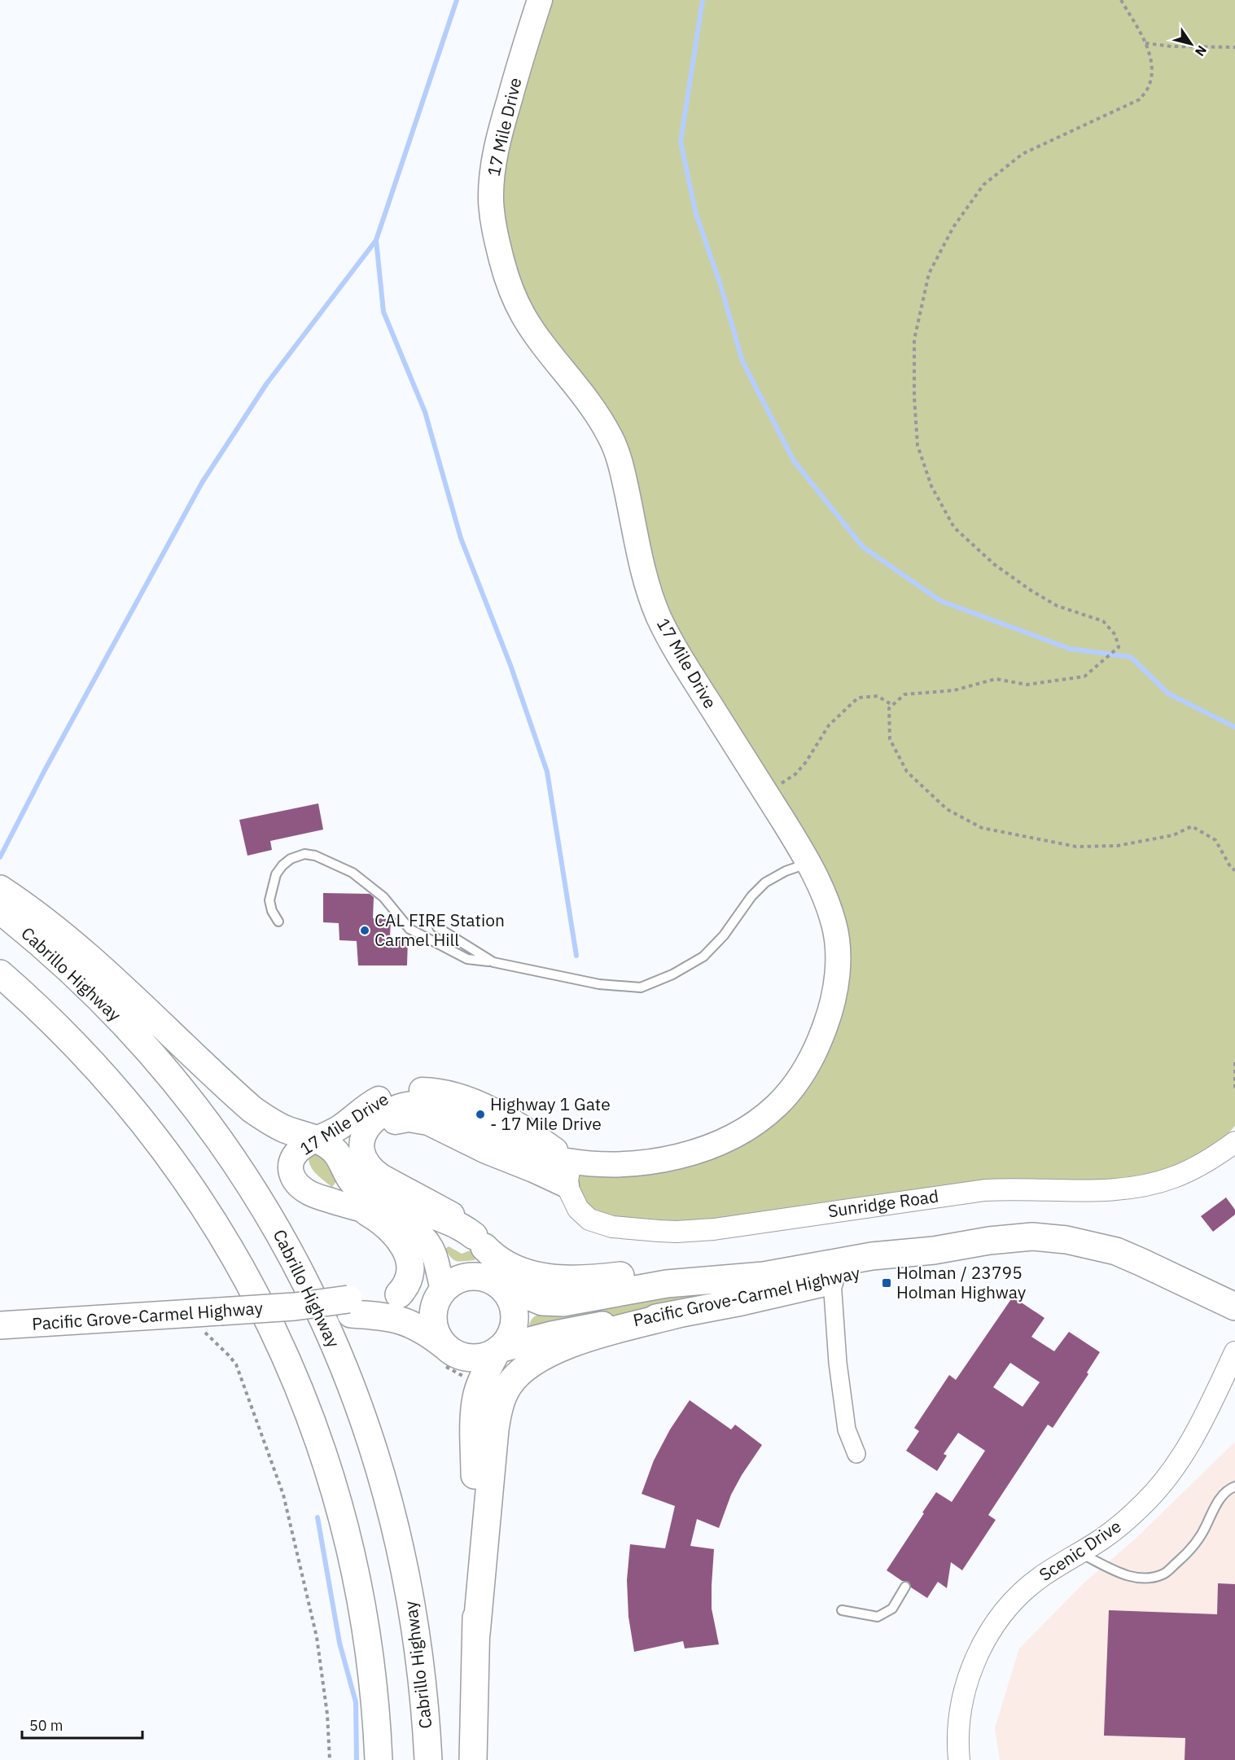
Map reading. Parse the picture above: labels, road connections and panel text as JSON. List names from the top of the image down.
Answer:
{
  "streets": {
    "main road": ["17 Mile Drive", "Cabrillo Highway", "Pacific Grove-Carmel Highway"],
    "street": ["Sunridge Road", "Scenic Drive"]
  },
  "crossings": [
    ["17 Mile Drive", "Pacific Grove-Carmel Highway"]
  ],
  "places": {
    "other": ["CAL FIRE Station Carmel Hill", "Highway 1 Gate - 17 Mile Drive"],
    "transit": ["Holman / 23795 Holman Highway"]
  },
  "scale_bar": "50 m",
  "north": "bottom right"
}
